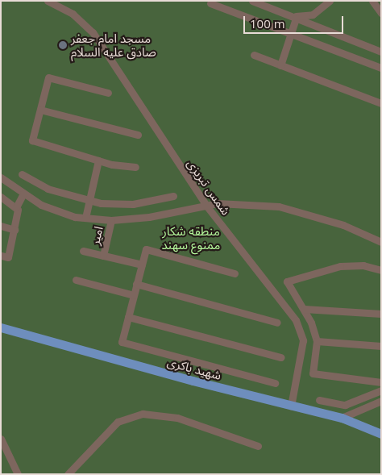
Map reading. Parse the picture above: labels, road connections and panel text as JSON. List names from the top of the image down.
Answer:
{
  "streets": {
    "main road": ["شهید باکری"],
    "street": ["شمس تبریزی", "امیر"]
  },
  "crossings": [
    ["شمس تبریزی", "شهید باکری"]
  ],
  "parks": ["منطقه شکار ممنوع سهند"],
  "places": ["مسجد امام جعفر صادق علیه السلام"],
  "scale_bar": "100 m"
}
